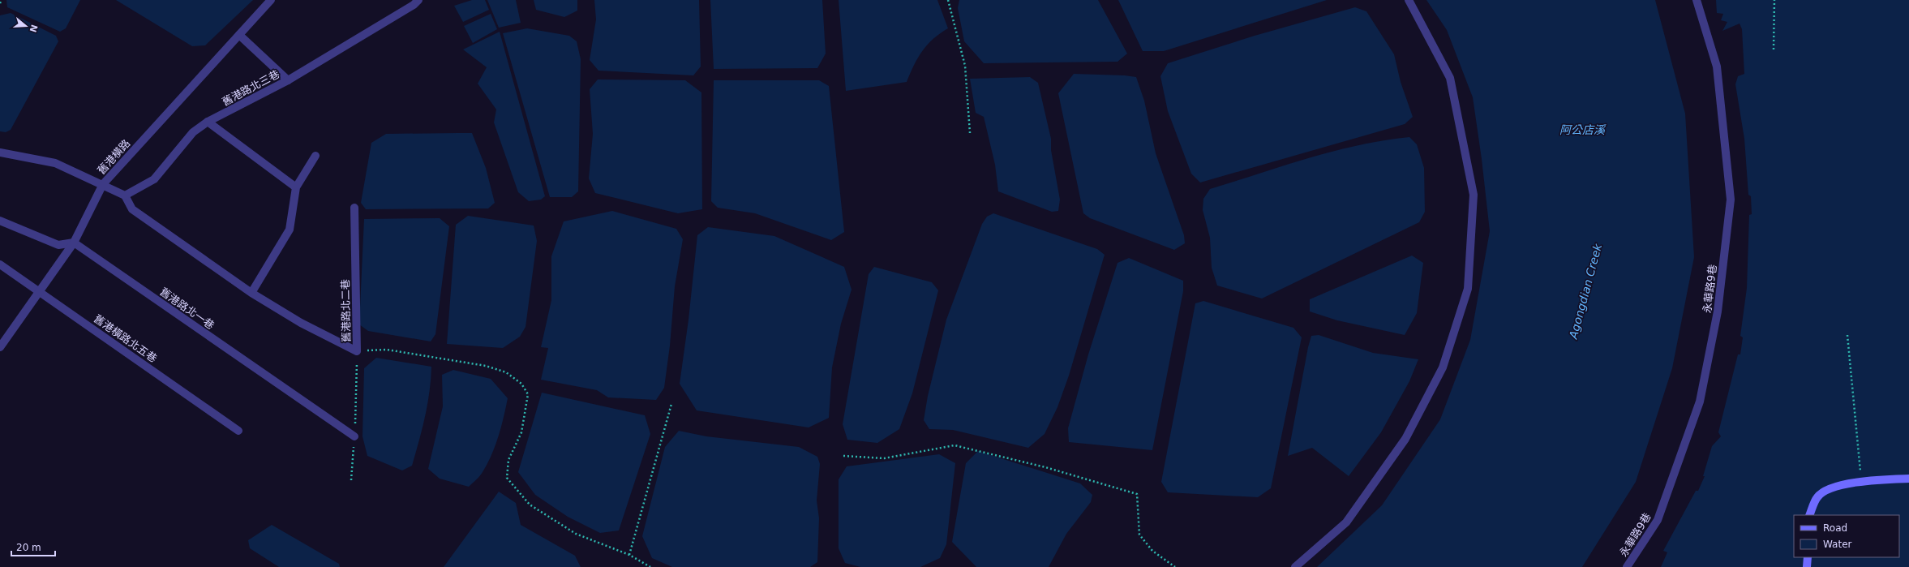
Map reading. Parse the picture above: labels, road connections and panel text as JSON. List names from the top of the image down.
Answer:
{
  "streets": {
    "street": [
      "舊港路北三巷",
      "舊港橫路",
      "永華路9巷",
      "舊港路北一巷",
      "舊港路北二巷",
      "舊港橫路北五巷"
    ]
  },
  "crossings": [
    ["舊港路北三巷", "舊港路北二巷"],
    ["舊港橫路", "舊港路北一巷"],
    ["舊港橫路", "舊港橫路北五巷"]
  ],
  "water": ["阿公店溪", "Agongdian Creek"],
  "legend": ["Road", "Water"],
  "scale_bar": "20 m",
  "north": "right"
}
